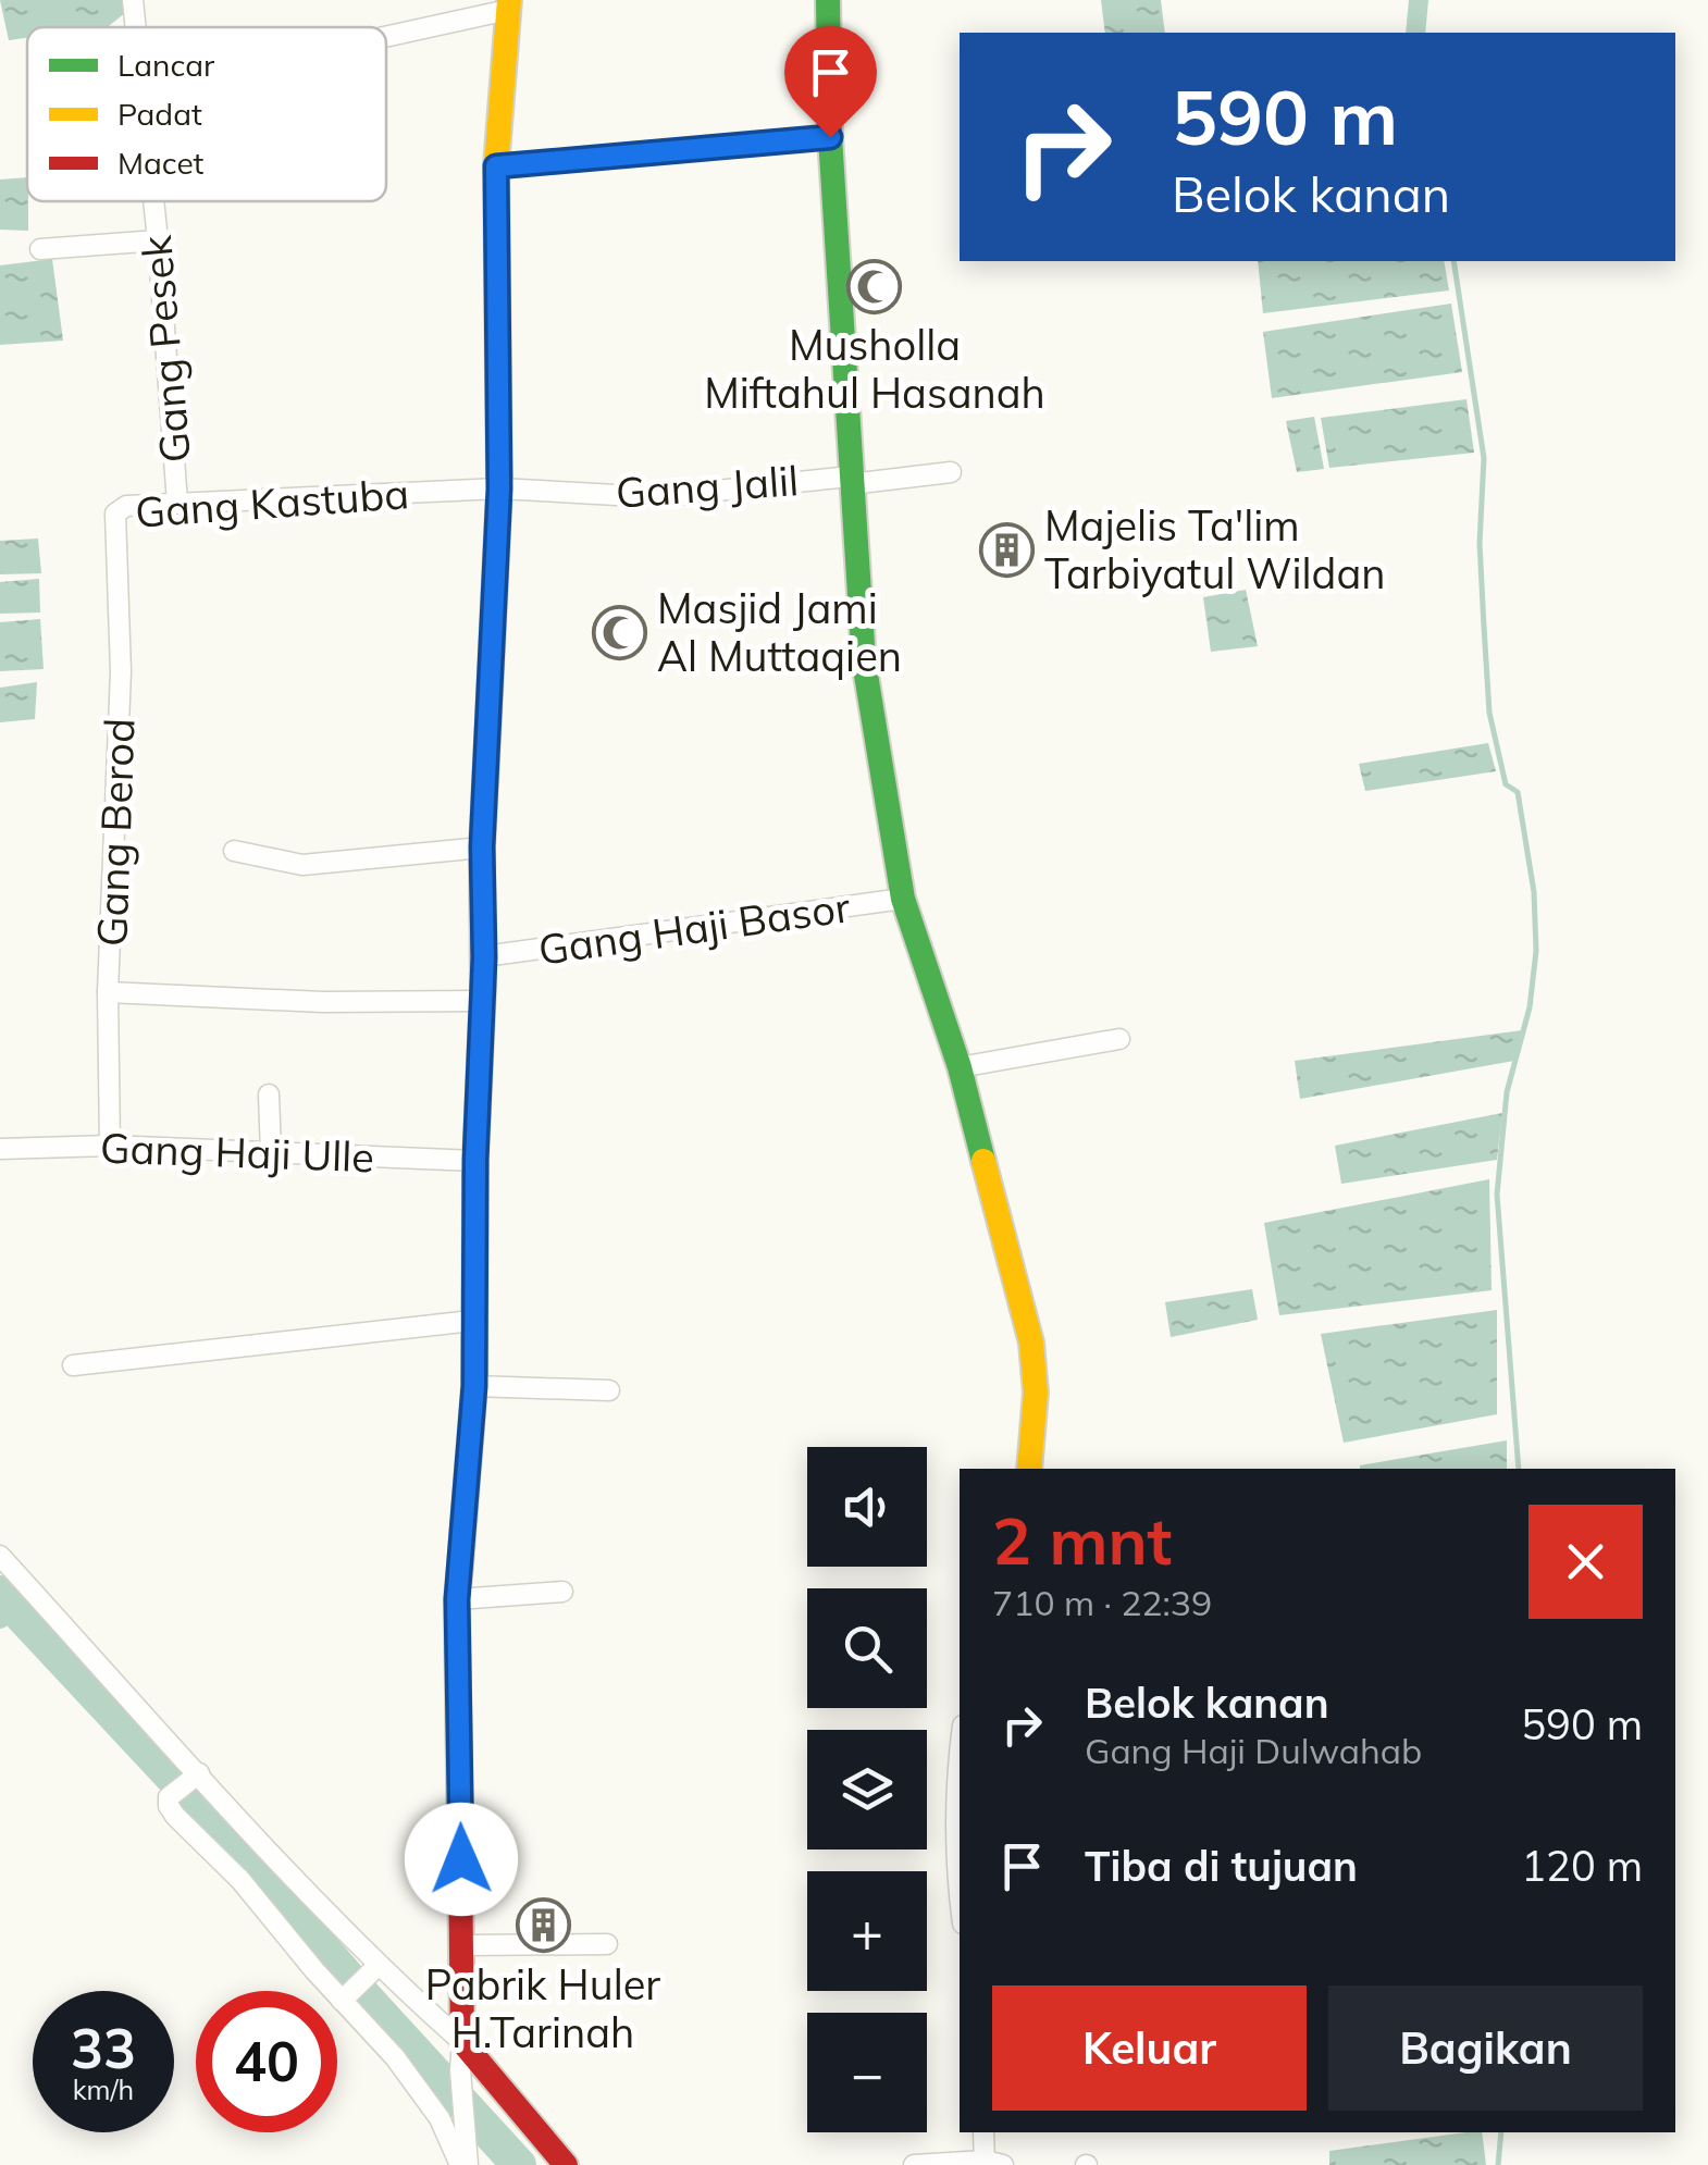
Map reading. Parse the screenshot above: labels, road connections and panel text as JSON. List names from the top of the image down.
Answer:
{
  "streets": {
    "street": [
      "Gang Pesek",
      "Gang Jalil",
      "Gang Kastuba",
      "Gang Berod",
      "Gang Haji Basor",
      "Gang Haji Ulle"
    ]
  },
  "crossings": [
    ["Gang Pesek", "Gang Kastuba"],
    ["Gang Jalil", "Gang Kastuba"],
    ["Gang Kastuba", "Gang Berod"],
    ["Gang Berod", "Gang Haji Ulle"]
  ],
  "places": {
    "mosque": ["Musholla Miftahul Hasanah", "Masjid Jami Al Muttaqien"],
    "building": ["Majelis Ta'lim Tarbiyatul Wildan", "Pabrik Huler H.Tarinah"]
  },
  "legend": ["Lancar", "Padat", "Macet"],
  "page": {
    "turn": ["590 m", "Belok kanan"],
    "map_buttons": ["+", "−"],
    "heading": ["2 mnt", "710 m · 22:39"],
    "list": [
      {
        "name": "Belok kanan",
        "note": "Gang Haji Dulwahab",
        "value": "590 m"
      },
      {
        "name": "Tiba di tujuan",
        "value": "120 m"
      }
    ],
    "buttons": ["Keluar", "Bagikan"],
    "speed": "33 km/h",
    "limit": "40"
  }
}
